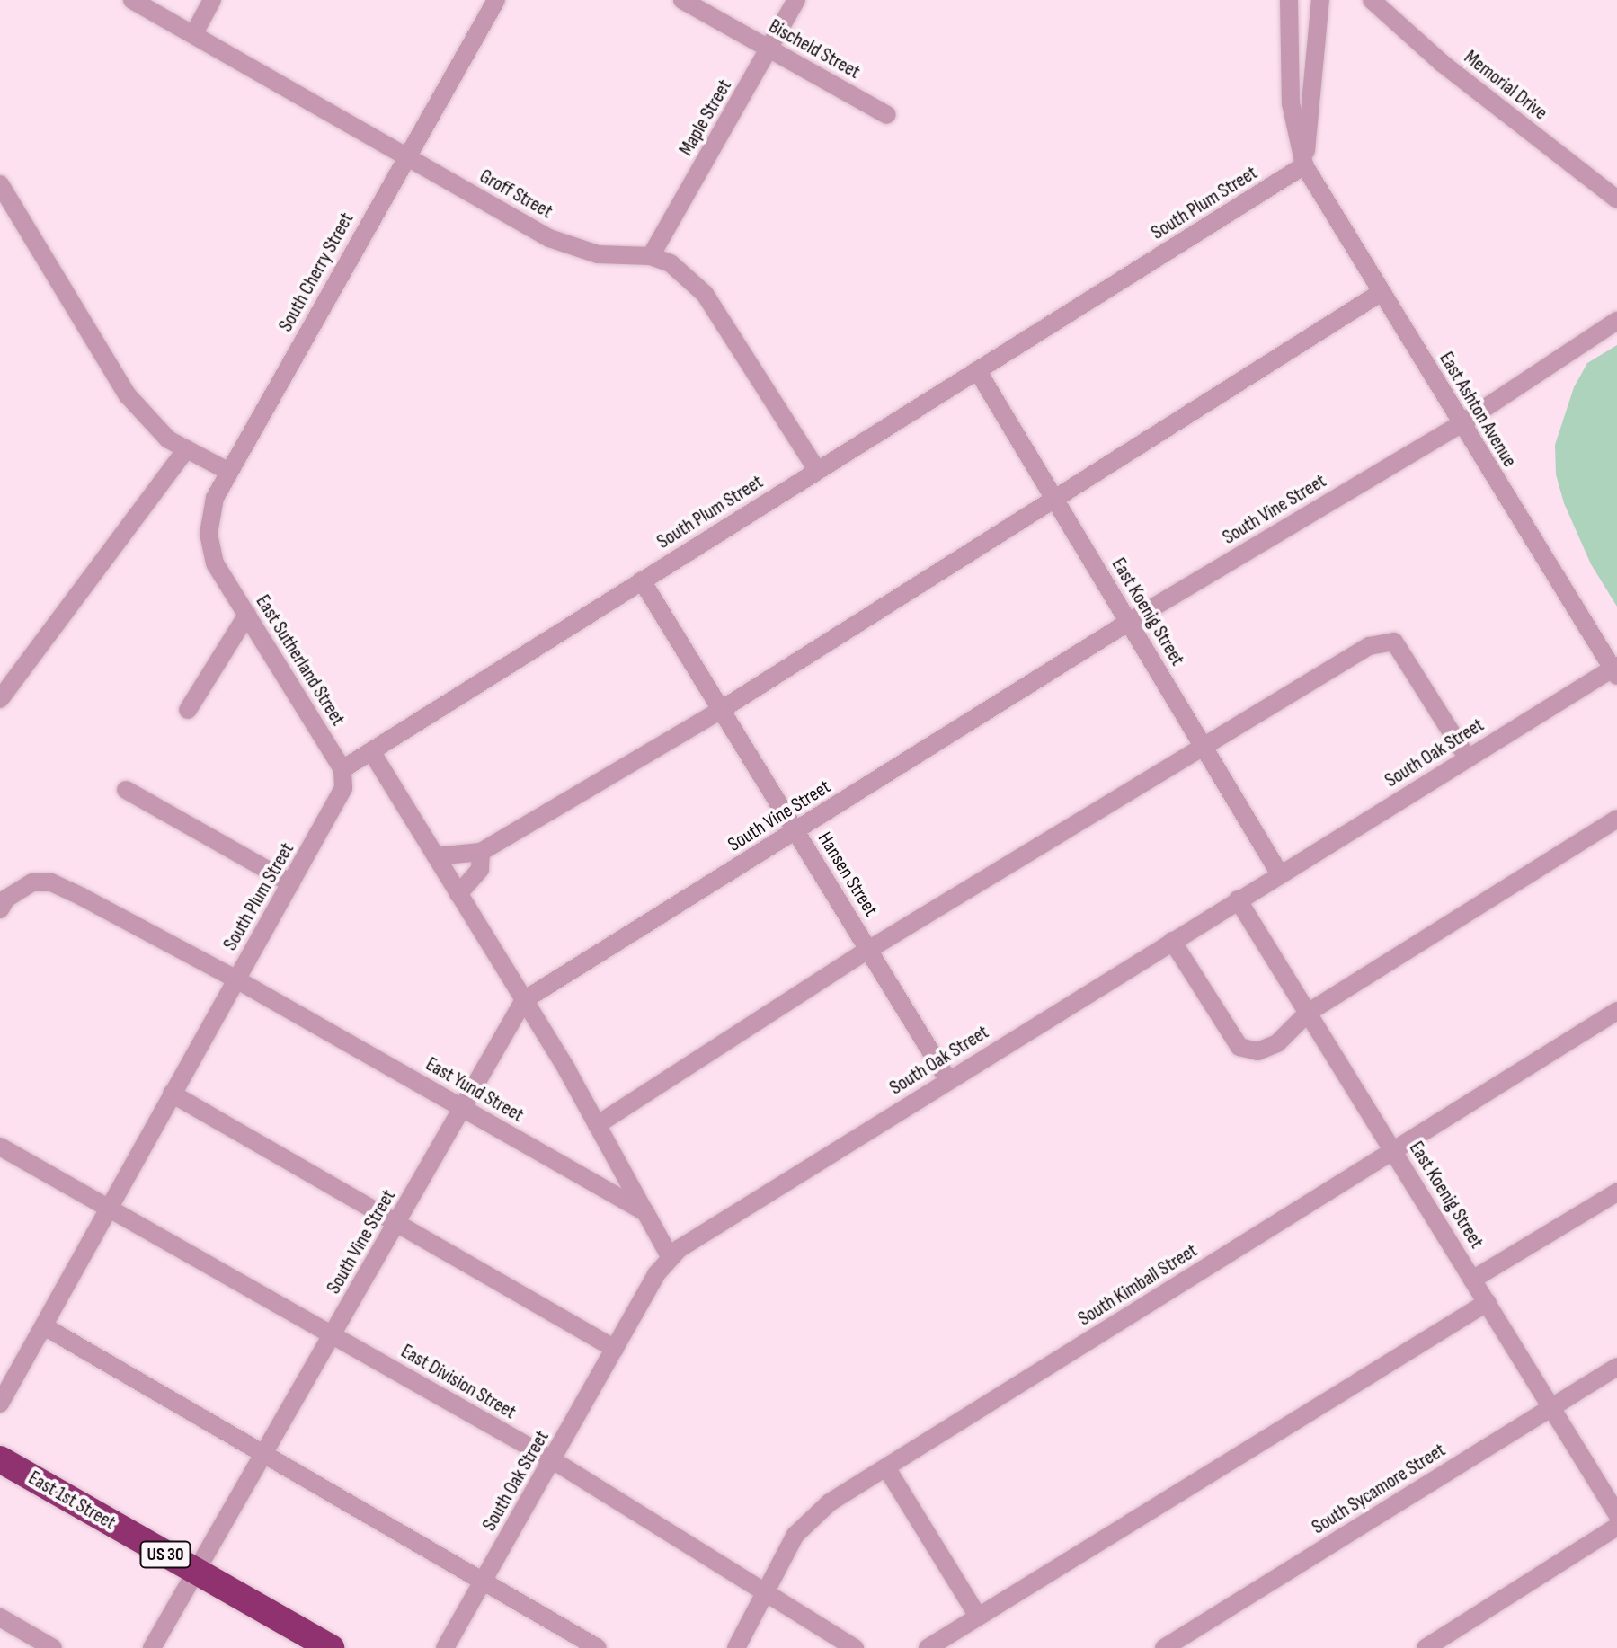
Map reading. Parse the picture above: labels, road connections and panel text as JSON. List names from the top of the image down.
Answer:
{
  "streets": {
    "highway": ["East 1st Street", "US 30"],
    "street": [
      "Bischeld Street",
      "Memorial Drive",
      "Maple Street",
      "Groff Street",
      "South Plum Street",
      "South Cherry Street",
      "East Ashton Avenue",
      "South Vine Street",
      "East Koenig Street",
      "East Sutherland Street",
      "South Oak Street",
      "Hansen Street",
      "East Yund Street",
      "South Kimball Street",
      "East Division Street",
      "South Sycamore Street"
    ]
  },
  "crossings": [
    ["Bischeld Street", "Maple Street"],
    ["Maple Street", "Groff Street"],
    ["Groff Street", "South Plum Street"],
    ["Groff Street", "South Cherry Street"],
    ["South Plum Street", "East Ashton Avenue"],
    ["South Plum Street", "East Koenig Street"],
    ["South Plum Street", "East Sutherland Street"],
    ["South Plum Street", "Hansen Street"],
    ["South Plum Street", "East Yund Street"],
    ["South Plum Street", "East Division Street"],
    ["South Cherry Street", "East Sutherland Street"],
    ["East Ashton Avenue", "South Vine Street"],
    ["East Ashton Avenue", "South Oak Street"],
    ["South Vine Street", "East Koenig Street"],
    ["South Vine Street", "Hansen Street"],
    ["South Vine Street", "East Yund Street"],
    ["South Vine Street", "East Division Street"],
    ["South Vine Street", "East 1st Street"],
    ["East Koenig Street", "South Oak Street"],
    ["East Koenig Street", "South Kimball Street"],
    ["East Koenig Street", "South Sycamore Street"],
    ["South Oak Street", "Hansen Street"],
    ["South Oak Street", "East Division Street"],
    ["South Kimball Street", "East Division Street"]
  ]
}
